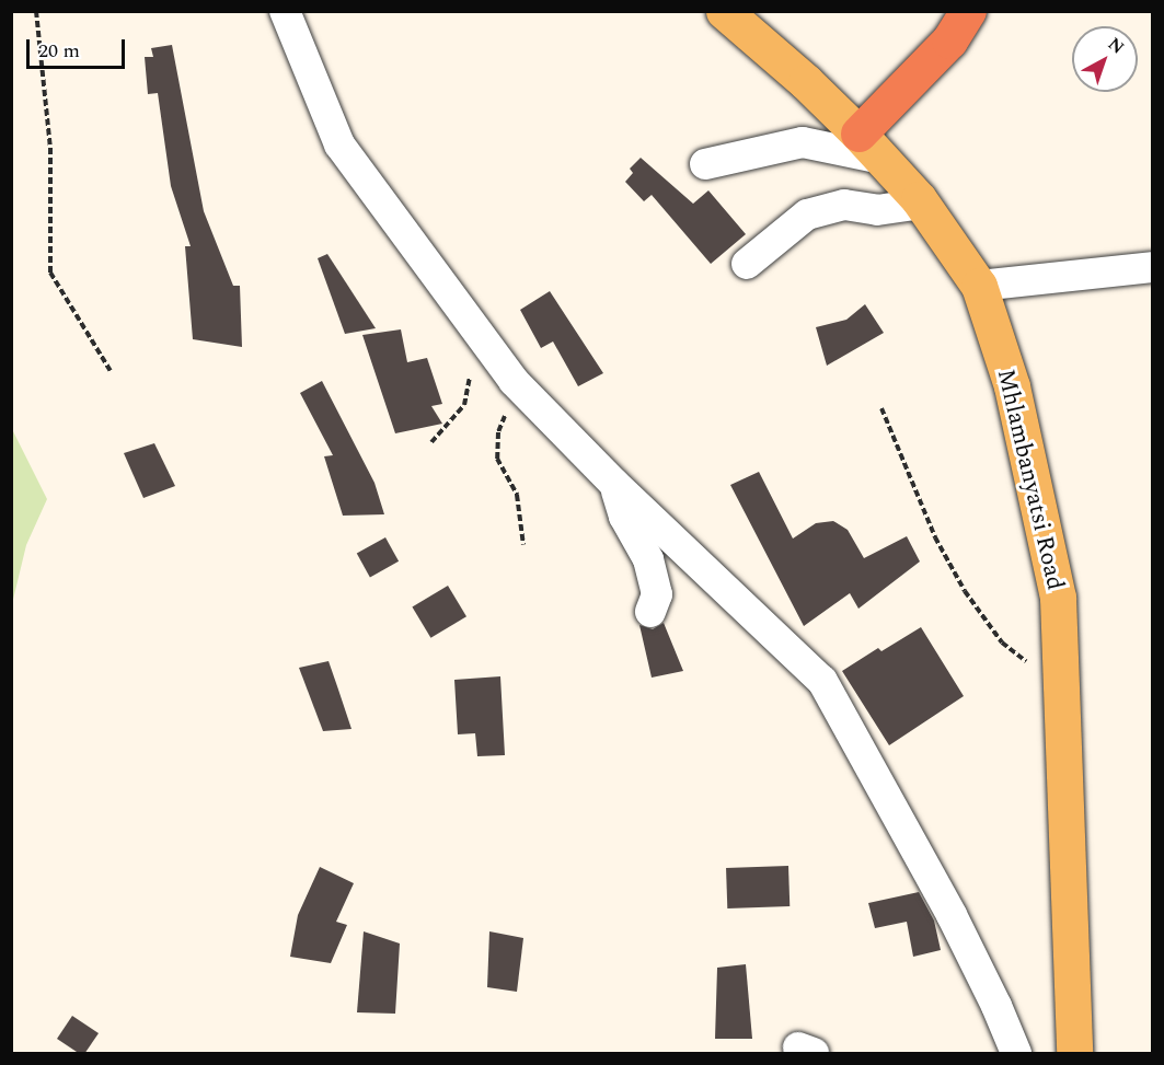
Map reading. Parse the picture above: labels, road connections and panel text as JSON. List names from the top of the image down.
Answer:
{
  "streets": {
    "main road": ["Mhlambanyatsi Road"]
  },
  "scale_bar": "20 m",
  "north": "top right"
}
